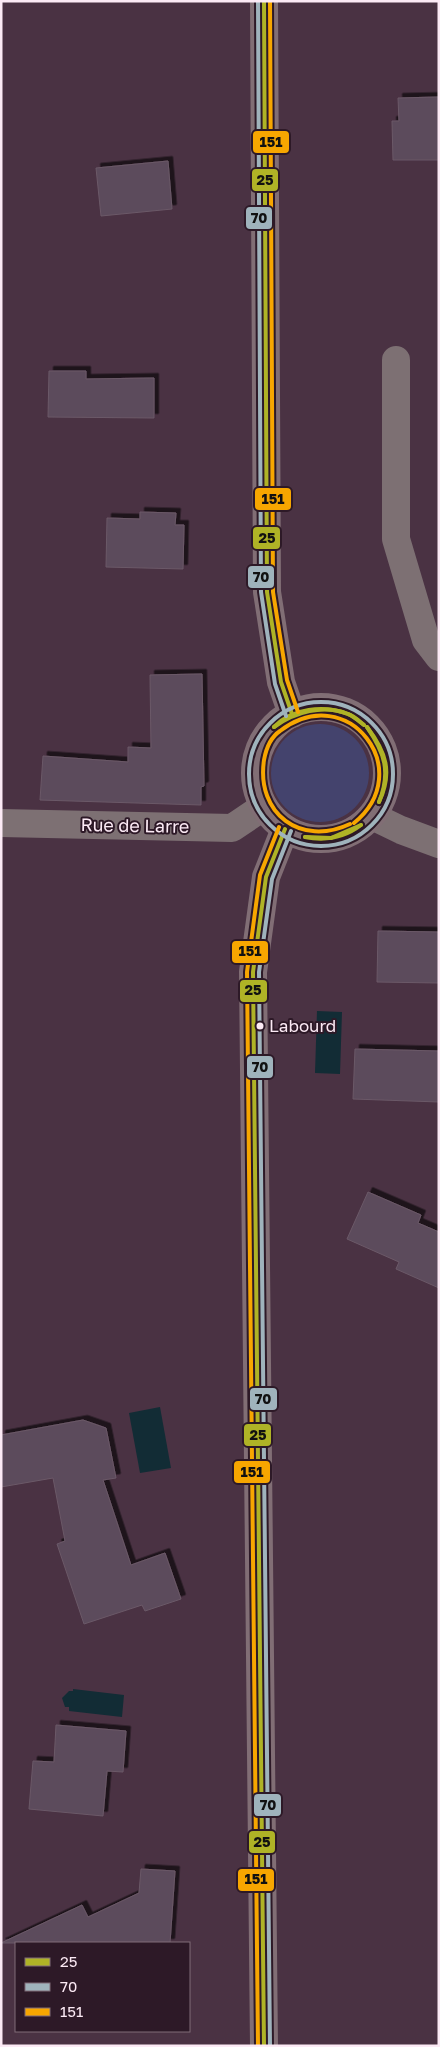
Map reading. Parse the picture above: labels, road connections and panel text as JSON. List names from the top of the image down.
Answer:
{
  "streets": {
    "street": ["Rue de Larre"]
  },
  "places": ["Labourd"],
  "lines": ["transit line 25", "transit line 70", "transit line 151"],
  "legend": ["25", "70", "151"]
}
